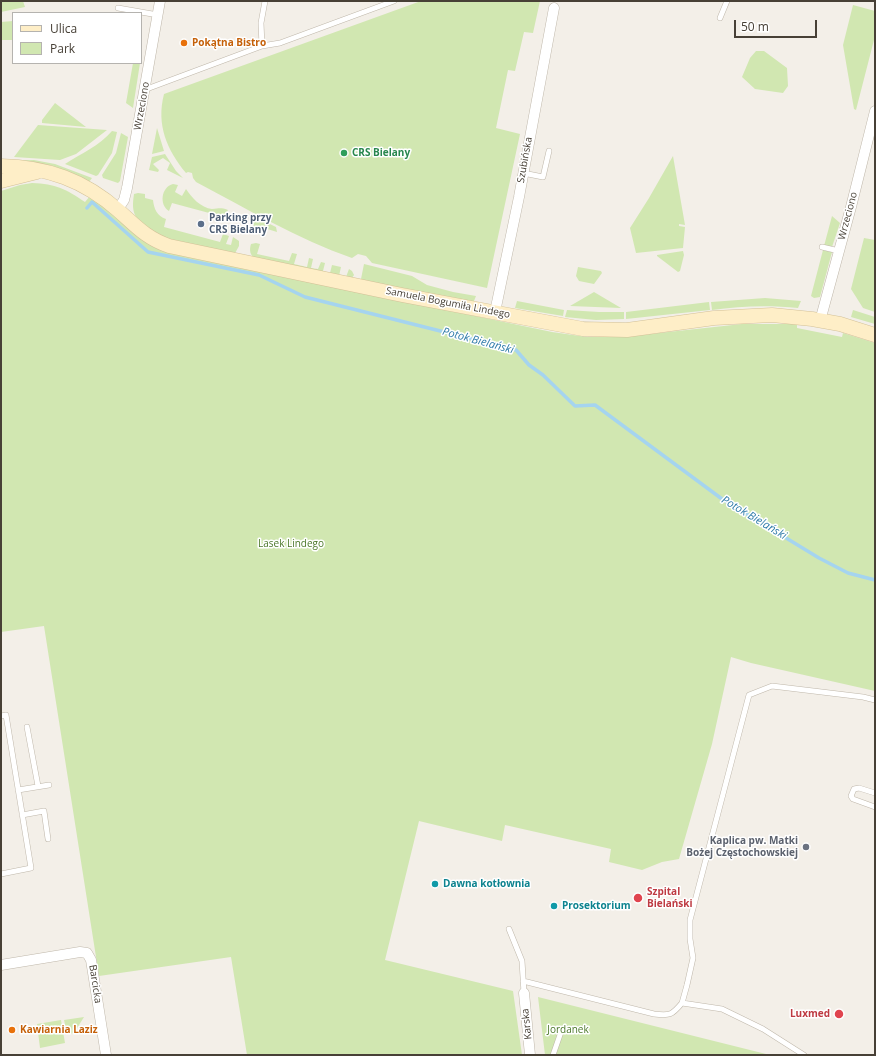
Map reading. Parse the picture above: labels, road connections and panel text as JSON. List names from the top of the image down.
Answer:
{
  "streets": {
    "street": [
      "Wrzeciono",
      "Szubińska",
      "Samuela Bogumiła Lindego",
      "Barcicka",
      "Karska"
    ]
  },
  "crossings": [
    ["Wrzeciono", "Samuela Bogumiła Lindego"],
    ["Szubińska", "Samuela Bogumiła Lindego"]
  ],
  "water": ["Potok Bielański"],
  "parks": ["Lasek Lindego", "Jordanek"],
  "places": [
    "Pokątna Bistro",
    "CRS Bielany",
    "Parking przy CRS Bielany",
    "Kaplica pw. Matki Bożej Częstochowskiej",
    "Dawna kotłownia",
    "Szpital Bielański",
    "Prosektorium",
    "Luxmed",
    "Kawiarnia Laziz"
  ],
  "legend": ["Ulica", "Park"],
  "scale_bar": "50 m"
}
